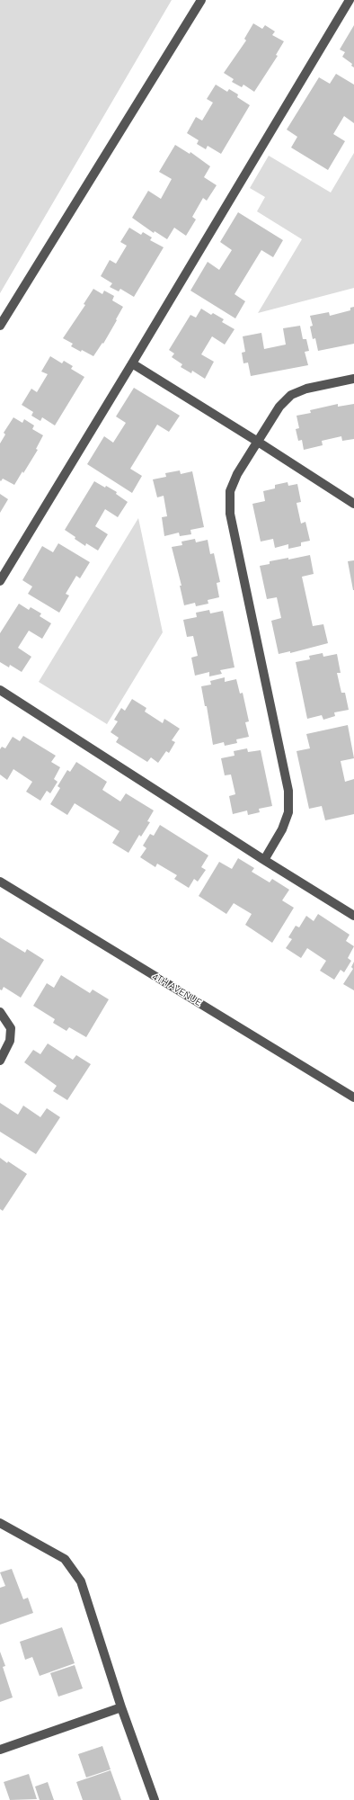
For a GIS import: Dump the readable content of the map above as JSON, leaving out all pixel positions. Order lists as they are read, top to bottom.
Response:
{
  "streets": {
    "street": ["4TH AVENUE"]
  }
}
